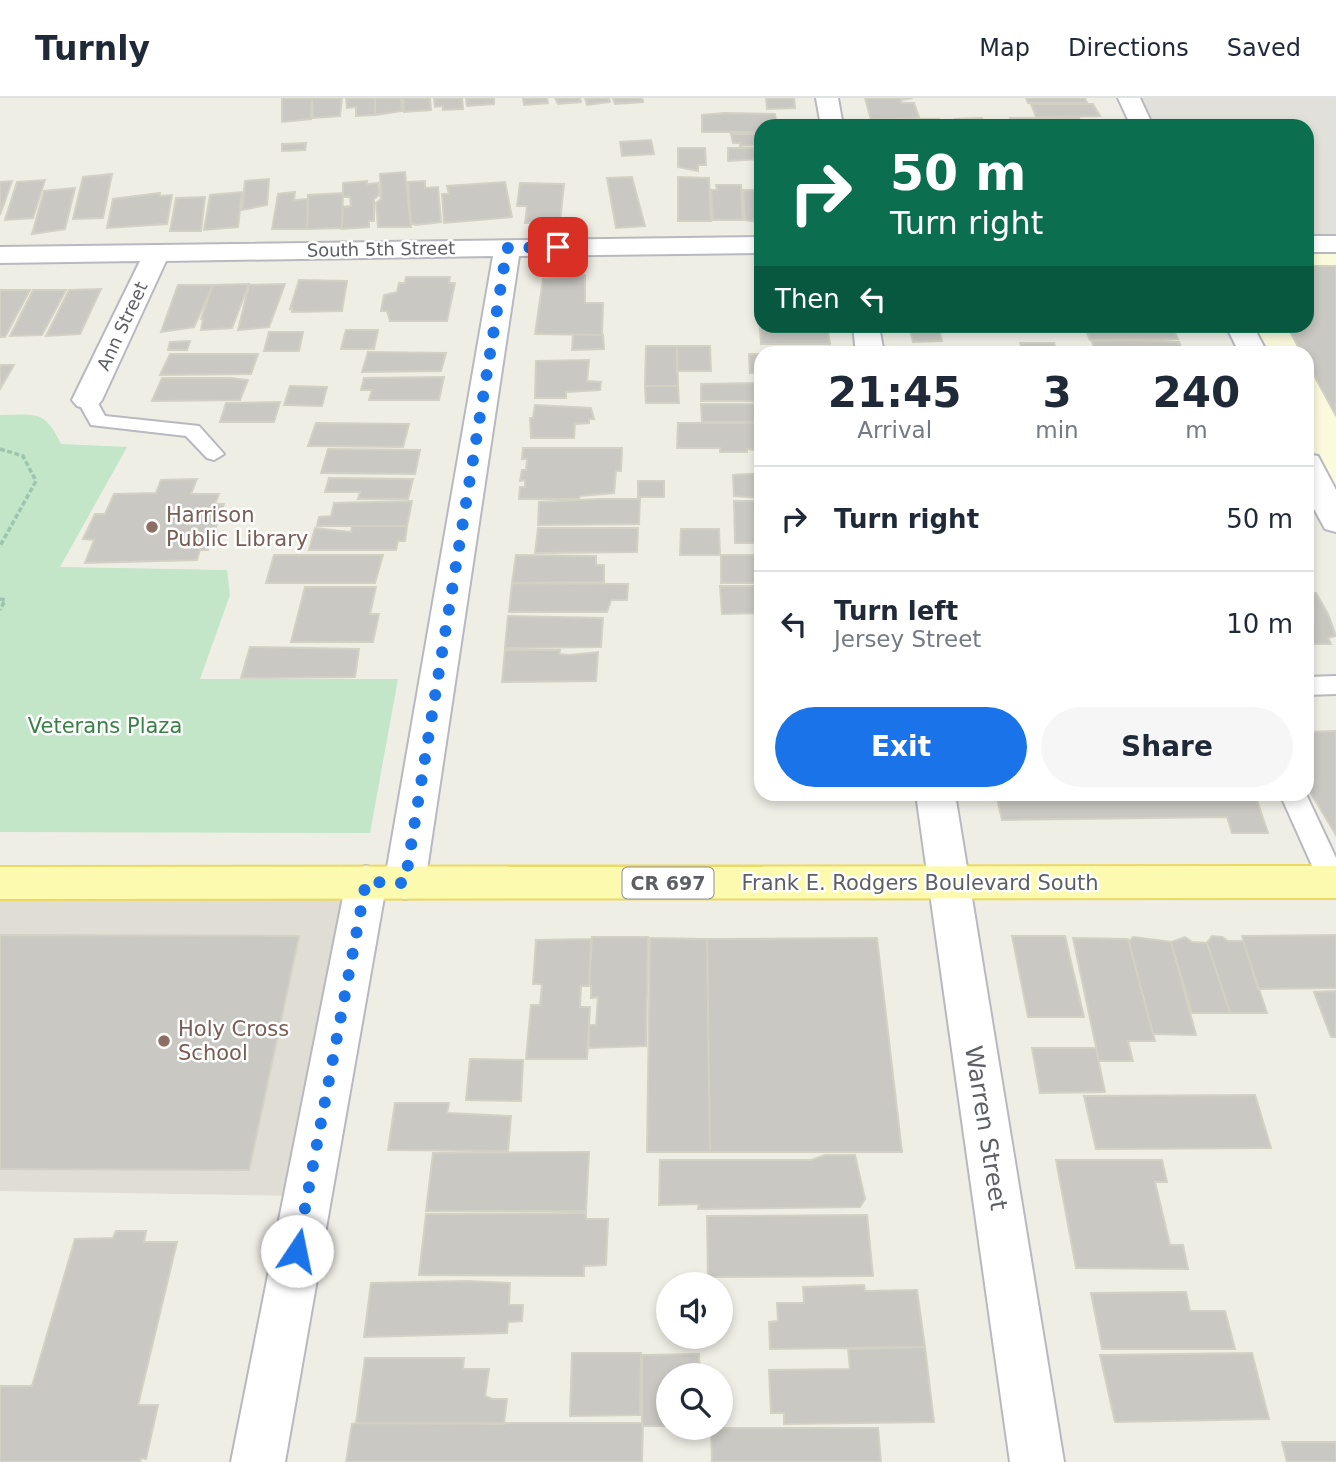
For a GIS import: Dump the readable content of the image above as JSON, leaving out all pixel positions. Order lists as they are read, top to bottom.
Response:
{
  "streets": {
    "main road": ["CR 697", "Frank E. Rodgers Boulevard South"],
    "street": ["South 5th Street", "Ann Street", "Warren Street"]
  },
  "crossings": [
    ["South 5th Street", "Ann Street"],
    ["Frank E. Rodgers Boulevard South", "Warren Street"]
  ],
  "parks": ["Veterans Plaza"],
  "places": ["Harrison Public Library", "Holy Cross School"],
  "page": {
    "header": "Turnly",
    "nav": ["Map", "Directions", "Saved"],
    "turn": ["50 m", "Turn right"],
    "then": "Then",
    "eta": [
      "21:45",
      "Arrival",
      "3",
      "min",
      "240",
      "m"
    ],
    "list": [
      {
        "name": "Turn right",
        "value": "50 m"
      },
      {
        "name": "Turn left",
        "note": "Jersey Street",
        "value": "10 m"
      }
    ],
    "buttons": ["Exit", "Share"]
  }
}
